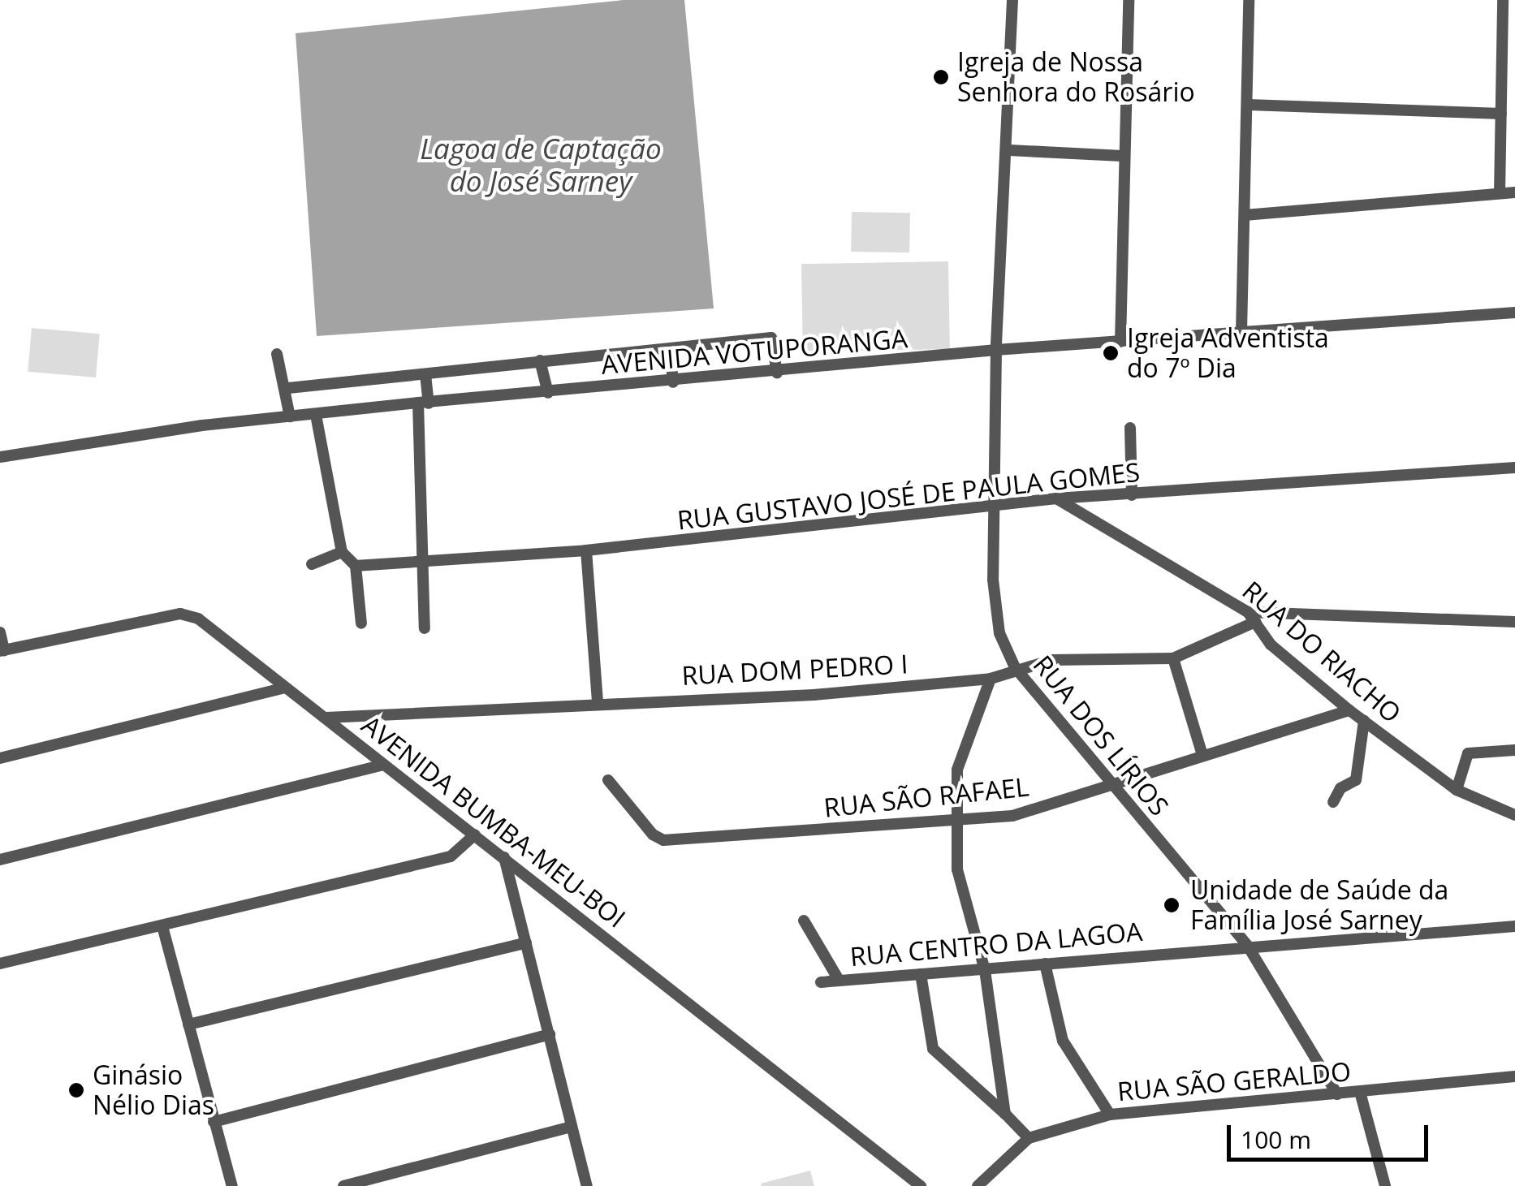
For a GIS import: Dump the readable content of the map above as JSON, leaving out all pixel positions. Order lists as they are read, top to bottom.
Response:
{
  "streets": {
    "street": [
      "AVENIDA VOTUPORANGA",
      "RUA GUSTAVO JOSÉ DE PAULA GOMES",
      "RUA DO RIACHO",
      "RUA DOM PEDRO I",
      "RUA DOS LÍRIOS",
      "RUA SÃO RAFAEL",
      "AVENIDA BUMBA-MEU-BOI",
      "RUA CENTRO DA LAGOA",
      "RUA SÃO GERALDO"
    ]
  },
  "crossings": [
    ["AVENIDA VOTUPORANGA", "RUA DOS LÍRIOS"],
    ["RUA GUSTAVO JOSÉ DE PAULA GOMES", "RUA DO RIACHO"],
    ["RUA GUSTAVO JOSÉ DE PAULA GOMES", "RUA DOS LÍRIOS"],
    ["RUA DO RIACHO", "RUA DOM PEDRO I"],
    ["RUA DO RIACHO", "RUA SÃO RAFAEL"],
    ["RUA DOM PEDRO I", "RUA DOS LÍRIOS"],
    ["RUA DOM PEDRO I", "AVENIDA BUMBA-MEU-BOI"],
    ["RUA DOS LÍRIOS", "RUA SÃO RAFAEL"],
    ["RUA DOS LÍRIOS", "RUA CENTRO DA LAGOA"],
    ["RUA DOS LÍRIOS", "RUA SÃO GERALDO"]
  ],
  "water": ["Lagoa de Captação do José Sarney"],
  "places": [
    "Igreja de Nossa Senhora do Rosário",
    "Igreja Adventista do 7º Dia",
    "Unidade de Saúde da Família José Sarney",
    "Ginásio Nélio Dias"
  ],
  "scale_bar": "100 m"
}
